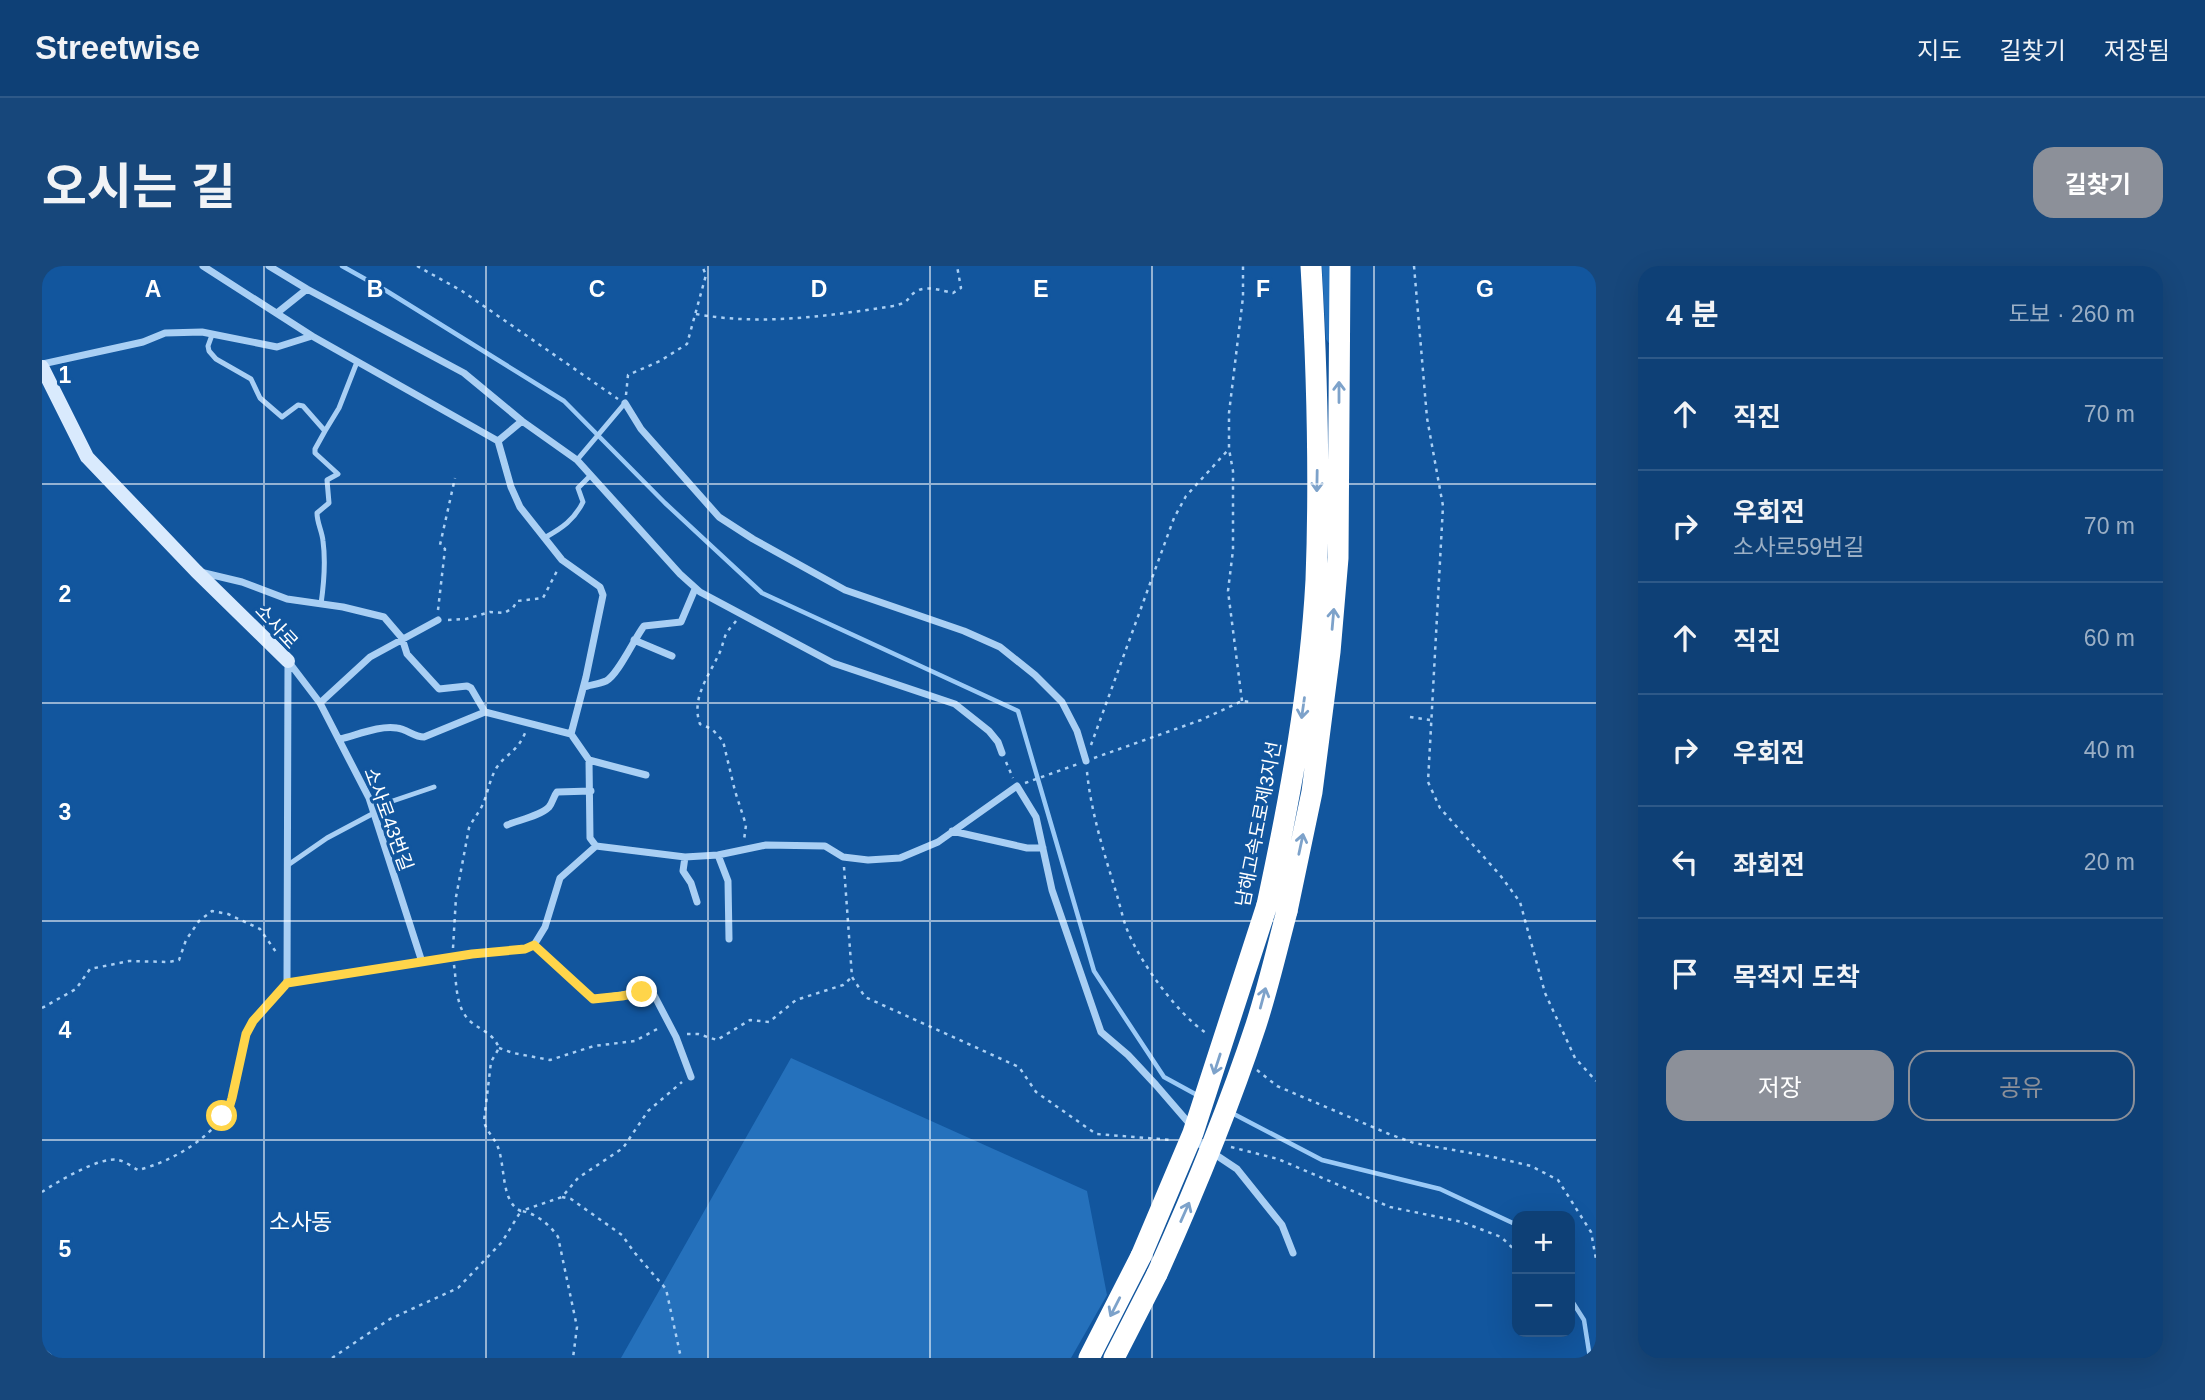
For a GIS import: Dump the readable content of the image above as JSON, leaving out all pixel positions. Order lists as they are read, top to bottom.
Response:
{
  "streets": {
    "highway": ["남해고속도로제3지선"],
    "street": ["소사로", "소사로43번길"]
  },
  "crossings": [
    ["소사로", "소사로43번길"]
  ],
  "districts": ["소사동"],
  "page": {
    "header": "Streetwise",
    "nav": ["지도", "길찾기", "저장됨"],
    "title": "오시는 길",
    "buttons": [
      "길찾기",
      ["저장", "공유"]
    ],
    "heading": ["4 분", "도보 · 260 m"],
    "list": [
      ["직진", "70 m"],
      ["우회전", "소사로59번길", "70 m"],
      ["직진", "60 m"],
      ["우회전", "40 m"],
      ["좌회전", "20 m"],
      "목적지 도착"
    ],
    "map_buttons": ["+", "−"]
  },
  "grid": {
    "columns": [
      "A",
      "B",
      "C",
      "D",
      "E",
      "F",
      "G"
    ],
    "rows": [
      "1",
      "2",
      "3",
      "4",
      "5"
    ]
  }
}
